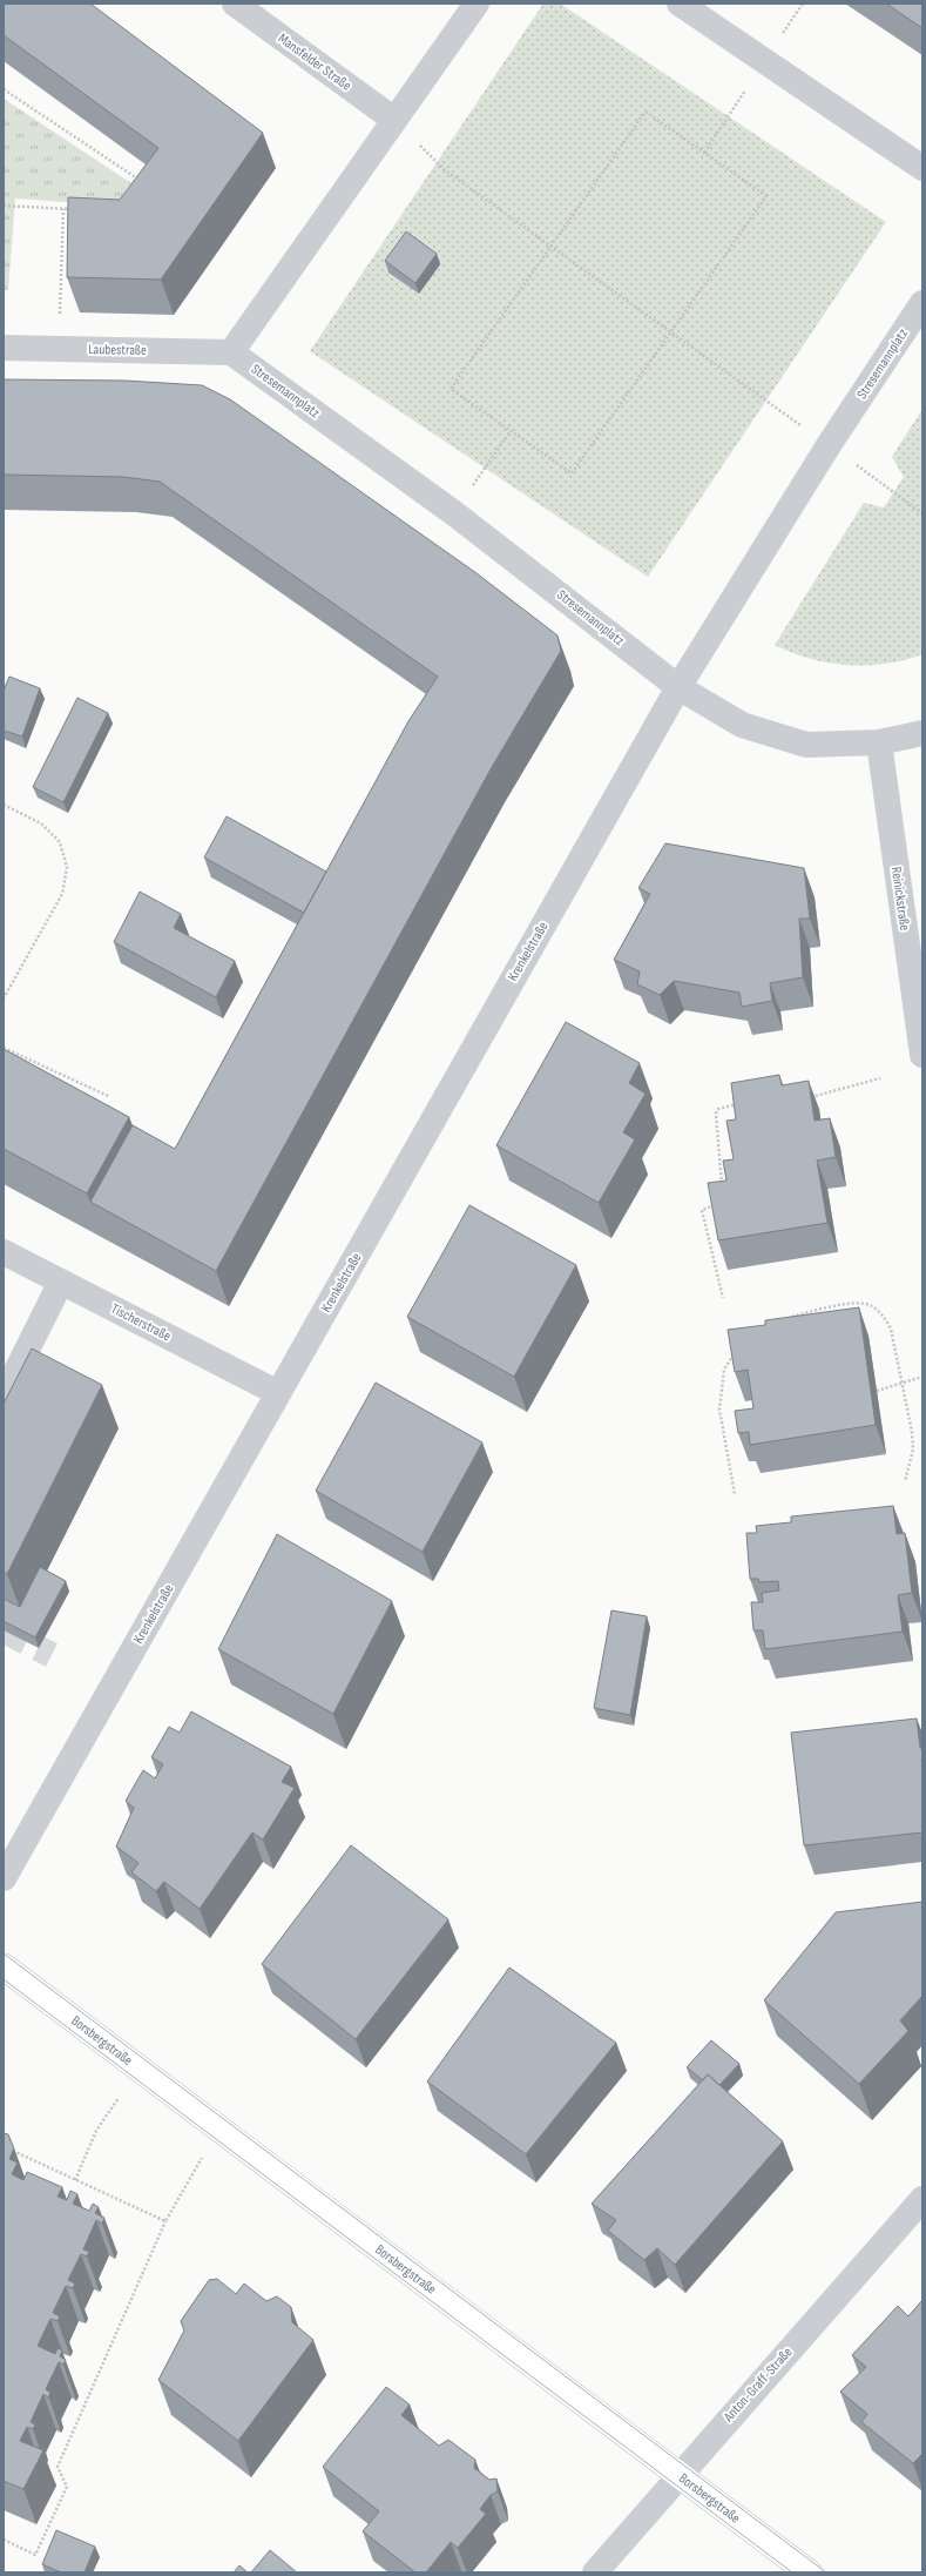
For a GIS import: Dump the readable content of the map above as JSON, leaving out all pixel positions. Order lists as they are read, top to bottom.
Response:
{
  "streets": {
    "main road": ["Borsbergstraße"],
    "street": [
      "Mansfelder Straße",
      "Laubestraße",
      "Stresemannplatz",
      "Reinickstraße",
      "Krenkelstraße",
      "Tischerstraße",
      "Anton-Graff-Straße"
    ]
  },
  "crossings": [
    ["Laubestraße", "Stresemannplatz"],
    ["Stresemannplatz", "Reinickstraße"],
    ["Stresemannplatz", "Krenkelstraße"],
    ["Krenkelstraße", "Tischerstraße"],
    ["Borsbergstraße", "Anton-Graff-Straße"]
  ]
}
